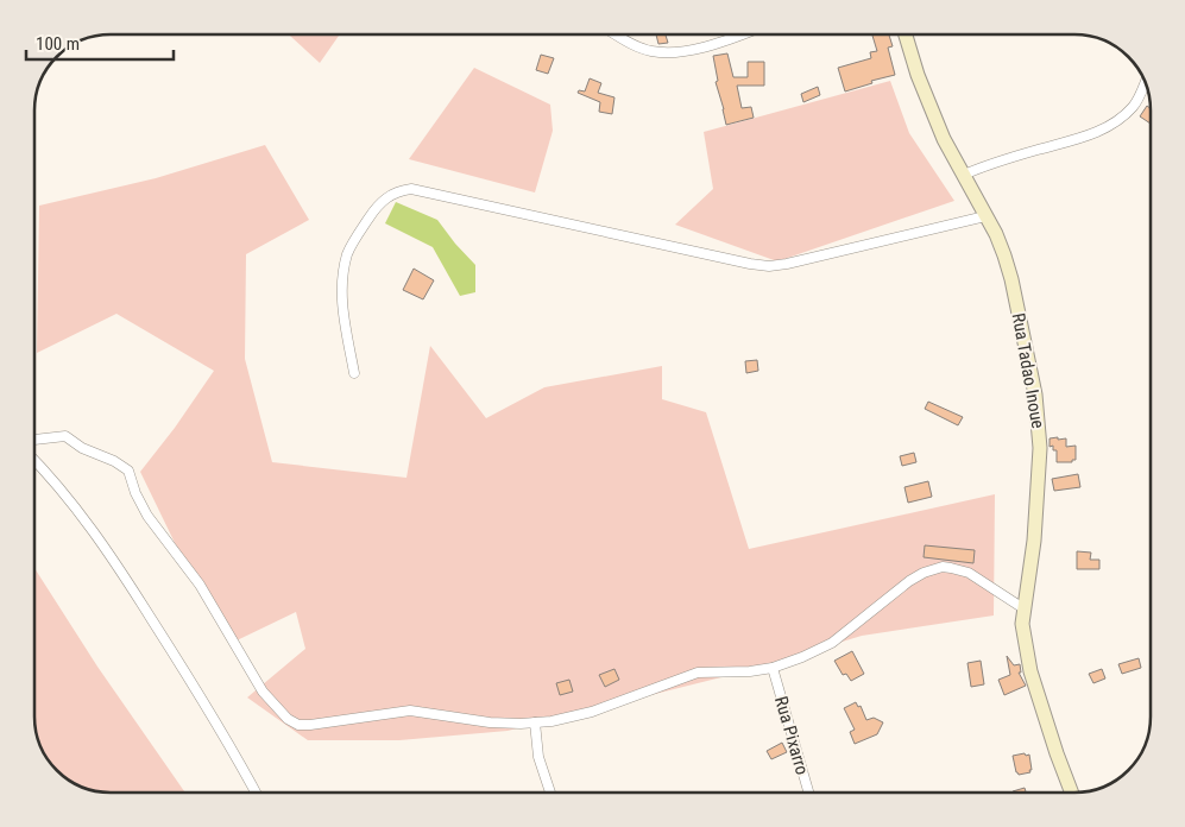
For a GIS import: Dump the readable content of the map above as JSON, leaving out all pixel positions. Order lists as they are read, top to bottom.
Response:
{
  "streets": {
    "street": ["Rua Tadao Inoue", "Rua Pixarro"]
  },
  "scale_bar": "100 m"
}
